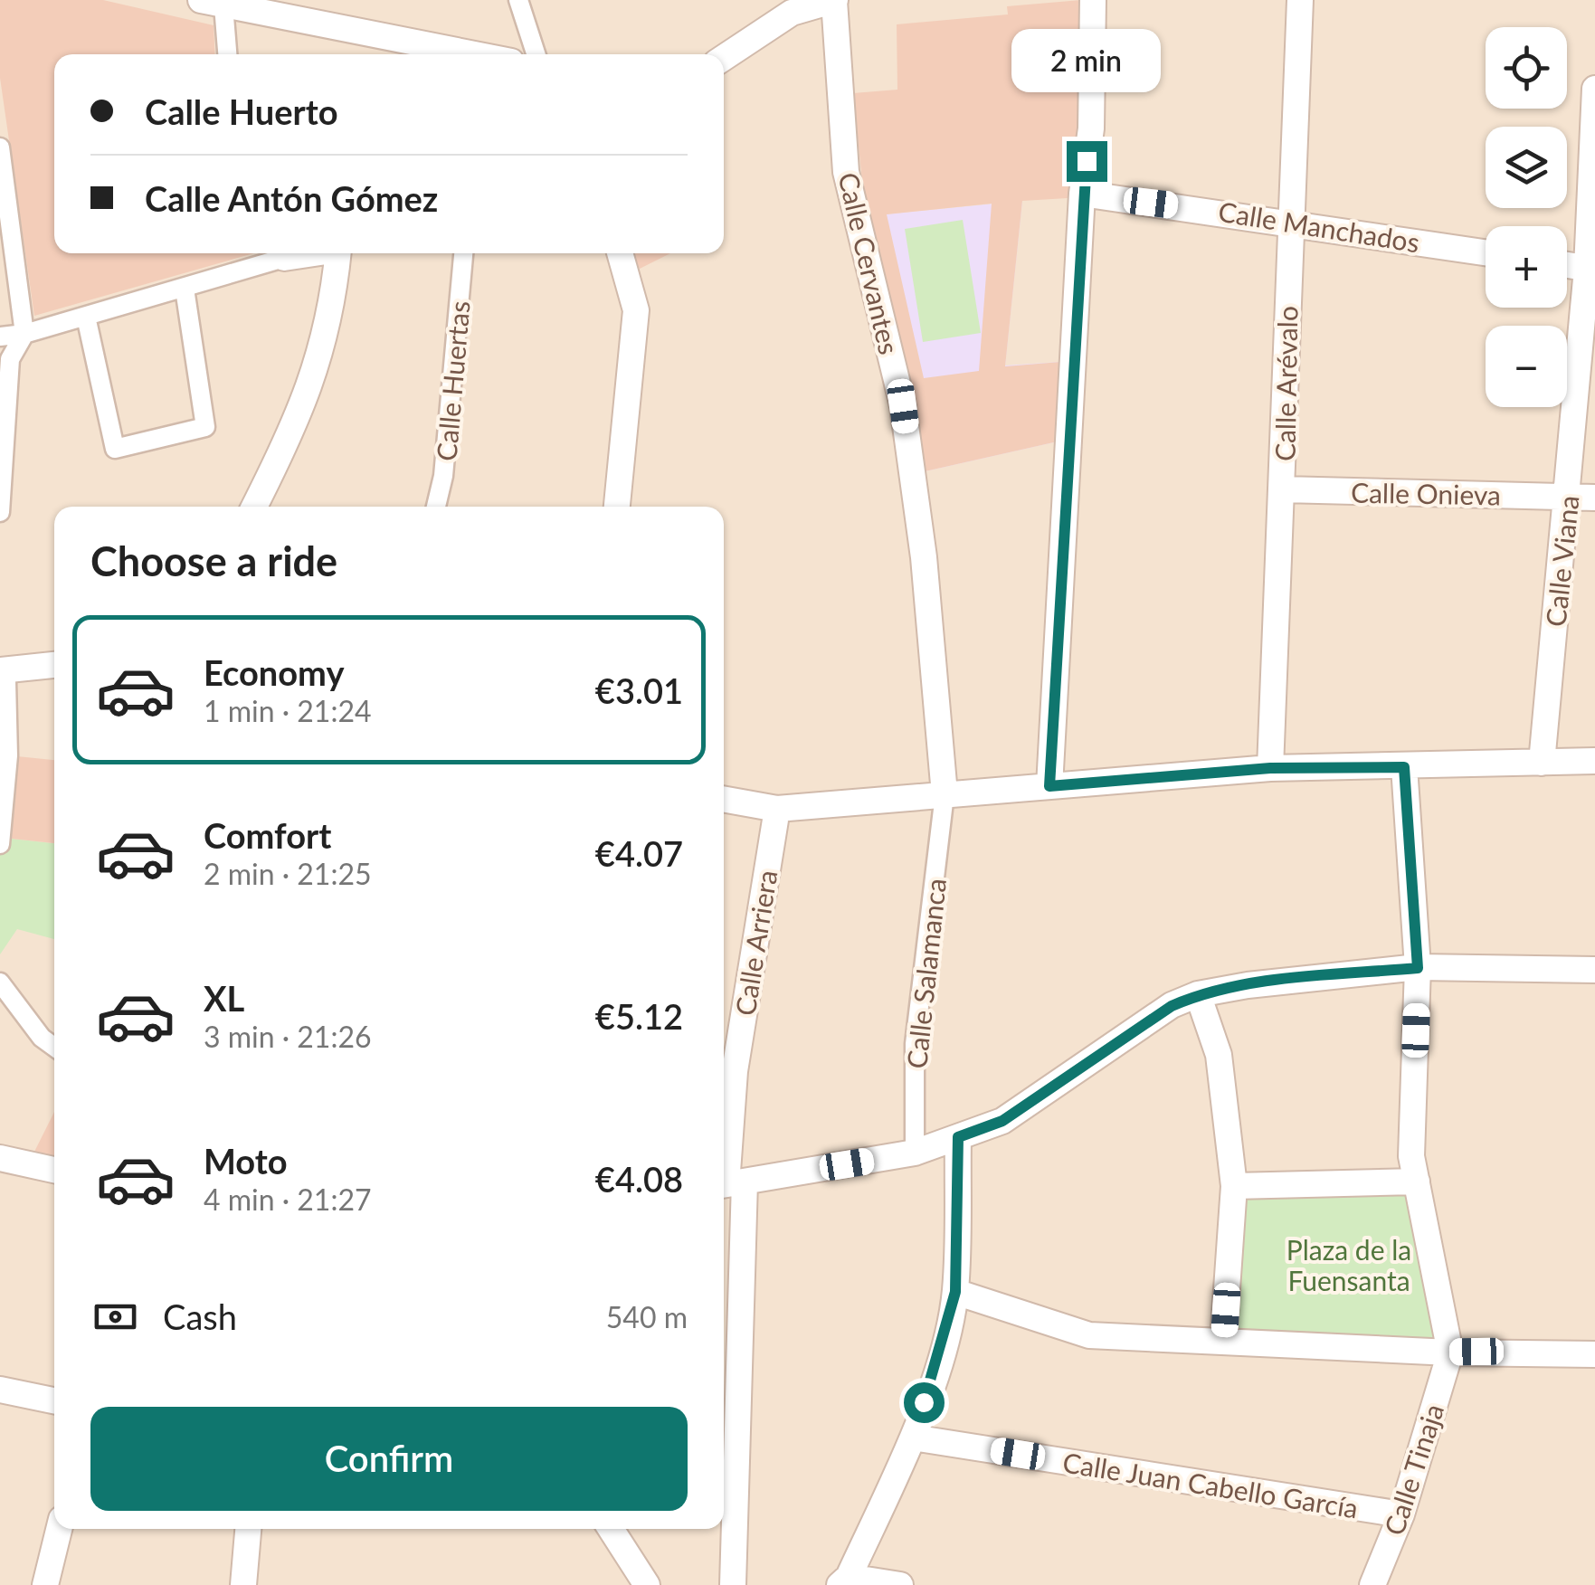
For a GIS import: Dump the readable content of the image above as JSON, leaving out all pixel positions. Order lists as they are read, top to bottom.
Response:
{
  "streets": {
    "street": [
      "Calle Manchados",
      "Calle Cervantes",
      "Calle Huertas",
      "Calle Arévalo",
      "Calle Onieva",
      "Calle Viana",
      "Calle Arriera",
      "Calle Salamanca",
      "Calle Tinaja",
      "Calle Juan Cabello García"
    ]
  },
  "crossings": [
    ["Calle Manchados", "Calle Arévalo"],
    ["Calle Cervantes", "Calle Salamanca"],
    ["Calle Arévalo", "Calle Onieva"],
    ["Calle Onieva", "Calle Viana"],
    ["Calle Tinaja", "Calle Juan Cabello García"]
  ],
  "parks": ["Plaza de la Fuensanta"],
  "page": {
    "map_buttons": ["+", "−"],
    "bubble": "2 min",
    "banner": ["Calle Huerto", "Calle Antón Gómez"],
    "heading": "Choose a ride",
    "list": [
      {
        "name": "Economy",
        "note": "1 min · 21:24",
        "value": "€3.01"
      },
      {
        "name": "Comfort",
        "note": "2 min · 21:25",
        "value": "€4.07"
      },
      {
        "name": "XL",
        "note": "3 min · 21:26",
        "value": "€5.12"
      },
      {
        "name": "Moto",
        "note": "4 min · 21:27",
        "value": "€4.08"
      }
    ],
    "pay": ["Cash", "540 m"],
    "buttons": "Confirm"
  }
}
